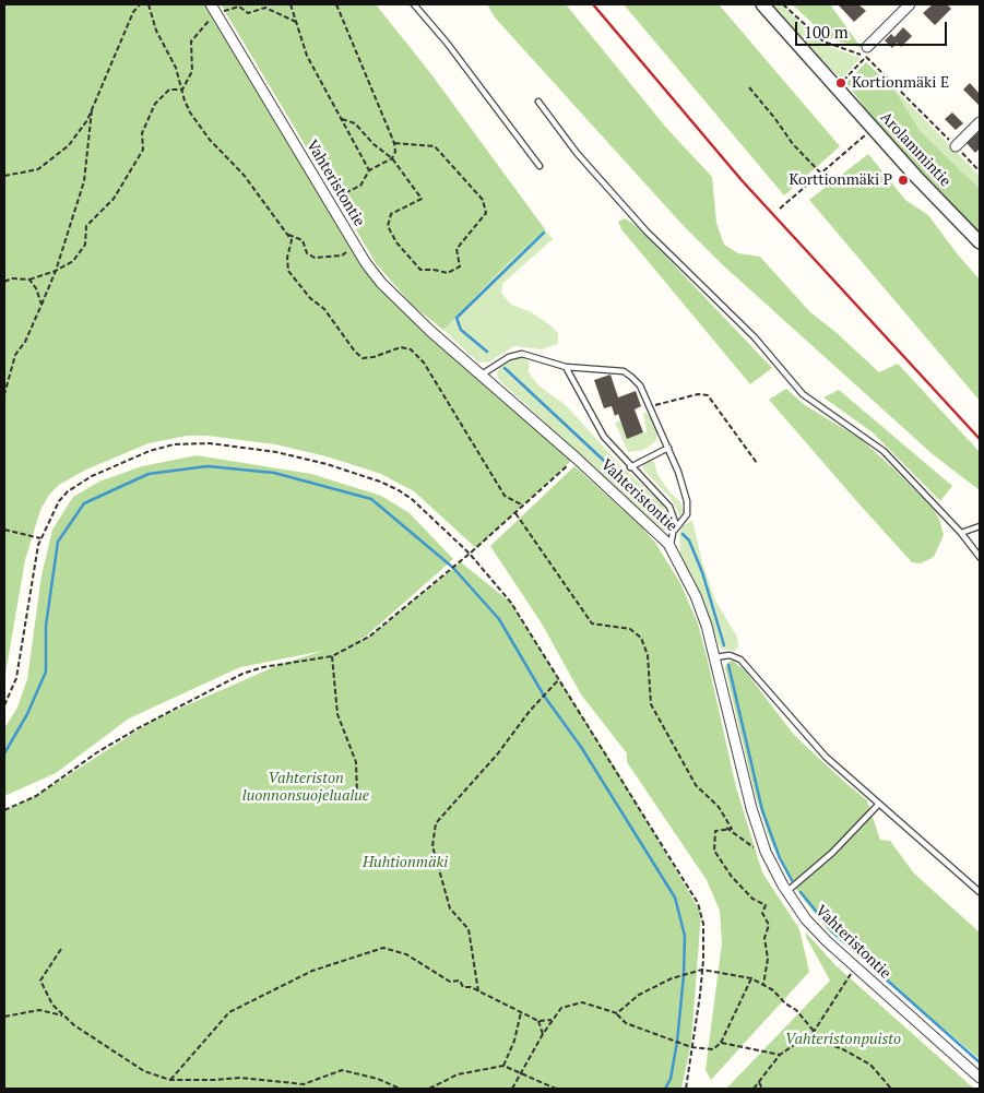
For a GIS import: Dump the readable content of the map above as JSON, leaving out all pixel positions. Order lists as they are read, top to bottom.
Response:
{
  "streets": {
    "street": ["Arolammintie", "Vahteristontie"]
  },
  "parks": ["Vahteriston luonnonsuojelualue", "Huhtionmäki", "Vahteristonpuisto"],
  "places": ["Kortionmäki E", "Korttionmäki P"],
  "scale_bar": "100 m"
}
